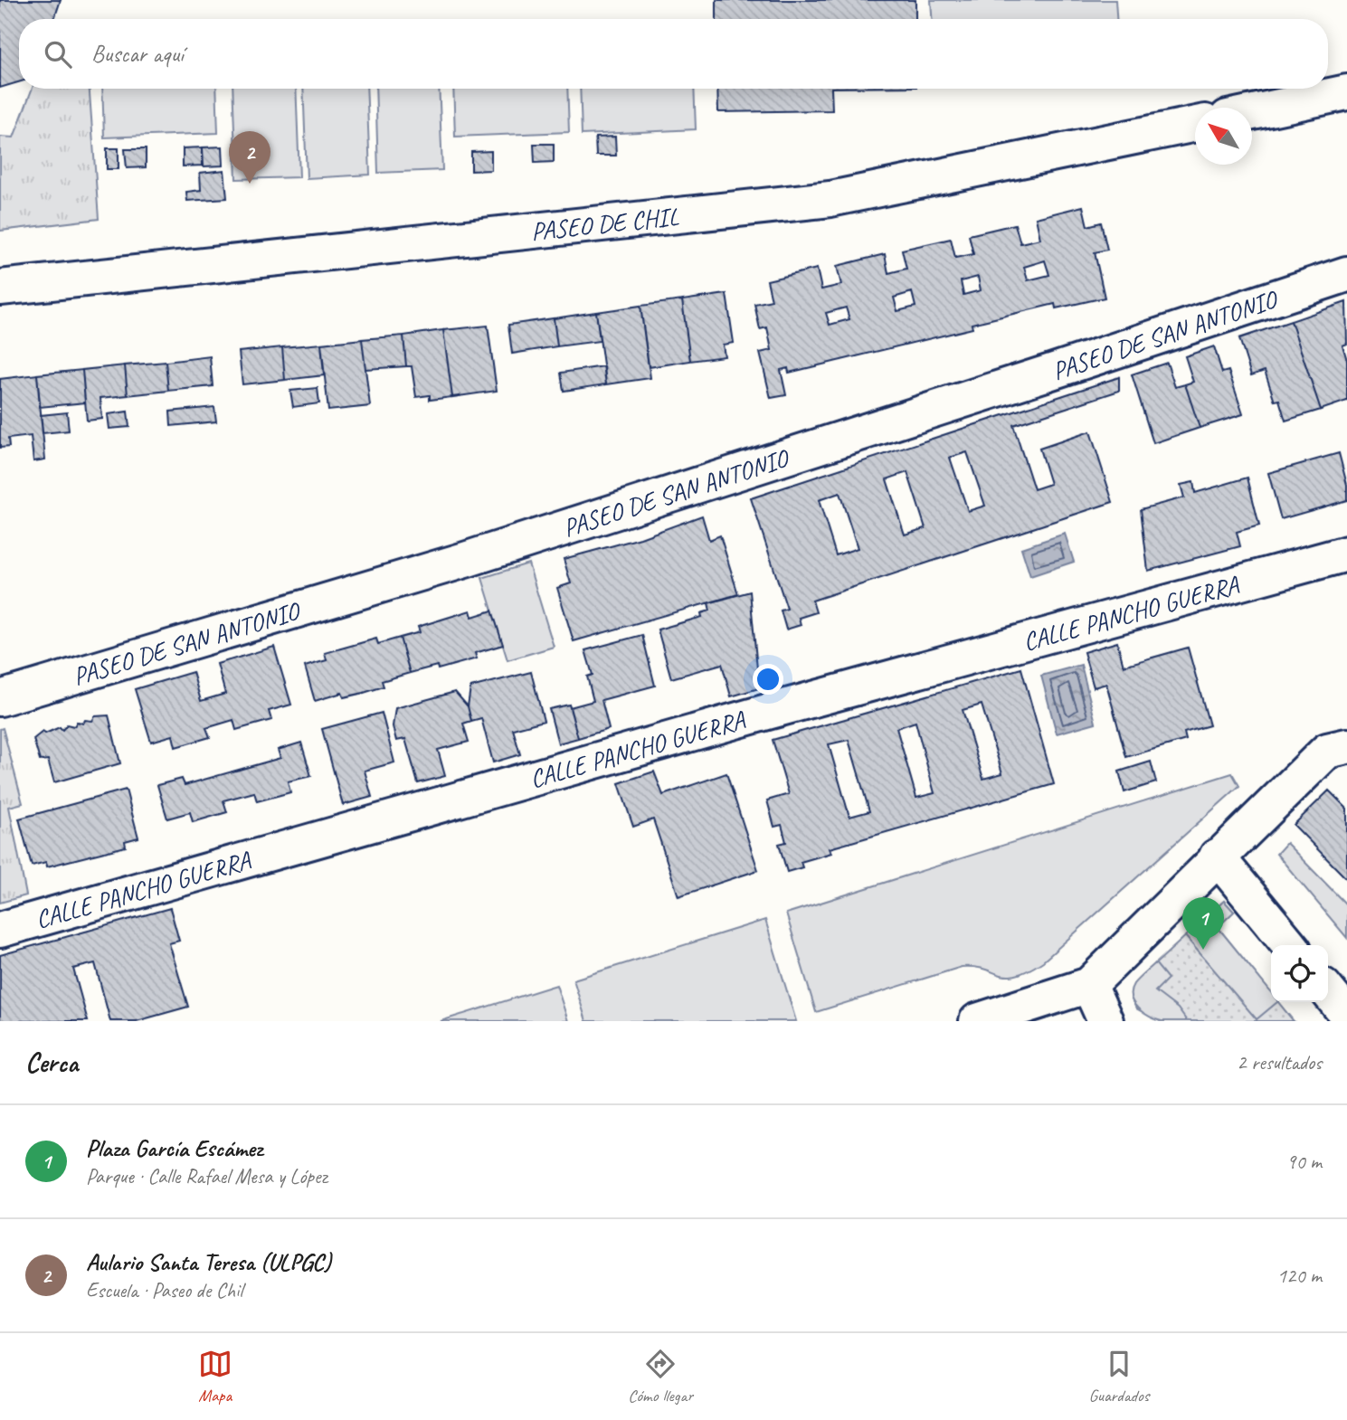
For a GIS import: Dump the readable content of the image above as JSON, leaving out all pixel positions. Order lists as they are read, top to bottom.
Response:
{
  "streets": {
    "street": ["PASEO DE CHIL", "PASEO DE SAN ANTONIO", "CALLE PANCHO GUERRA"]
  },
  "north": "top left",
  "page": {
    "search": "Buscar aquí",
    "pins": ["2", "1"],
    "heading": ["Cerca", "2 resultados"],
    "list": [
      {
        "mark": "1",
        "name": "Plaza García Escámez",
        "note": "Parque · Calle Rafael Mesa y López",
        "value": "90 m"
      },
      {
        "mark": "2",
        "name": "Aulario Santa Teresa (ULPGC)",
        "note": "Escuela · Paseo de Chil",
        "value": "120 m"
      }
    ],
    "nav": ["Mapa", "Cómo llegar", "Guardados"]
  }
}
